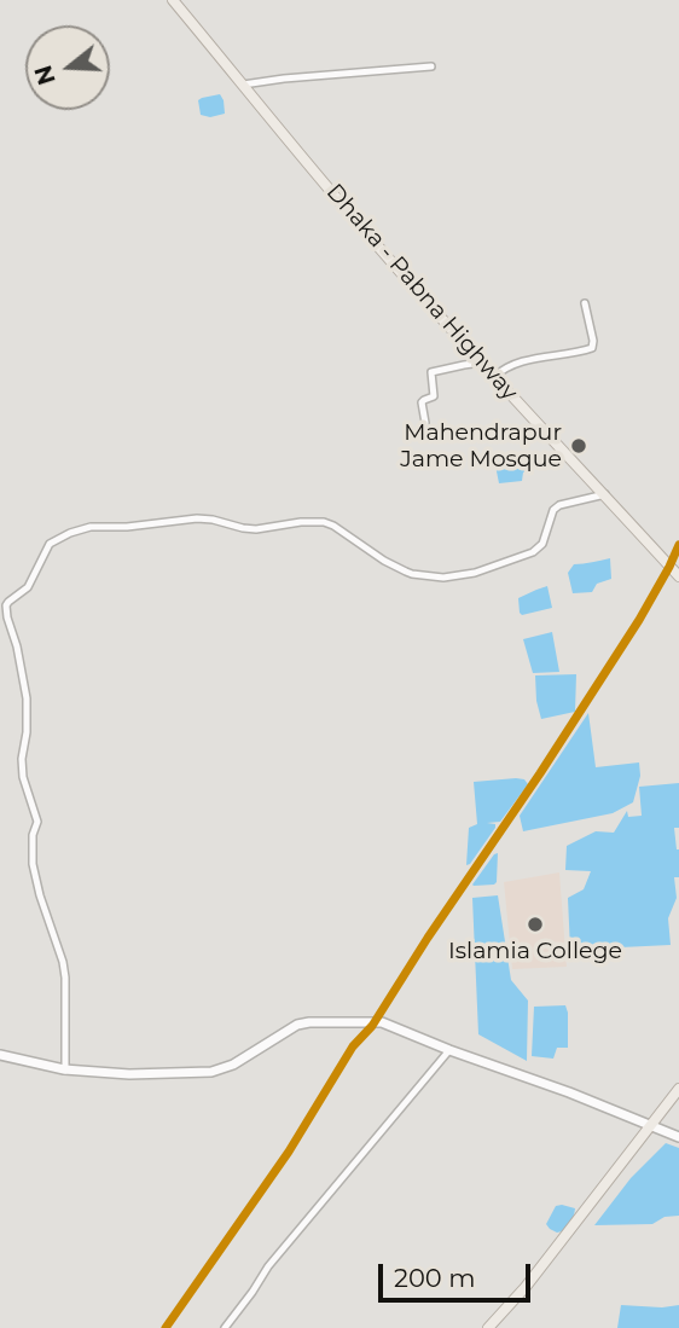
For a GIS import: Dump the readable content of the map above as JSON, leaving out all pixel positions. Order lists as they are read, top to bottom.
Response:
{
  "streets": {
    "highway": ["Dhaka - Pabna Highway"]
  },
  "places": ["Mahendrapur Jame Mosque", "Islamia College"],
  "scale_bar": "200 m",
  "north": "left"
}
